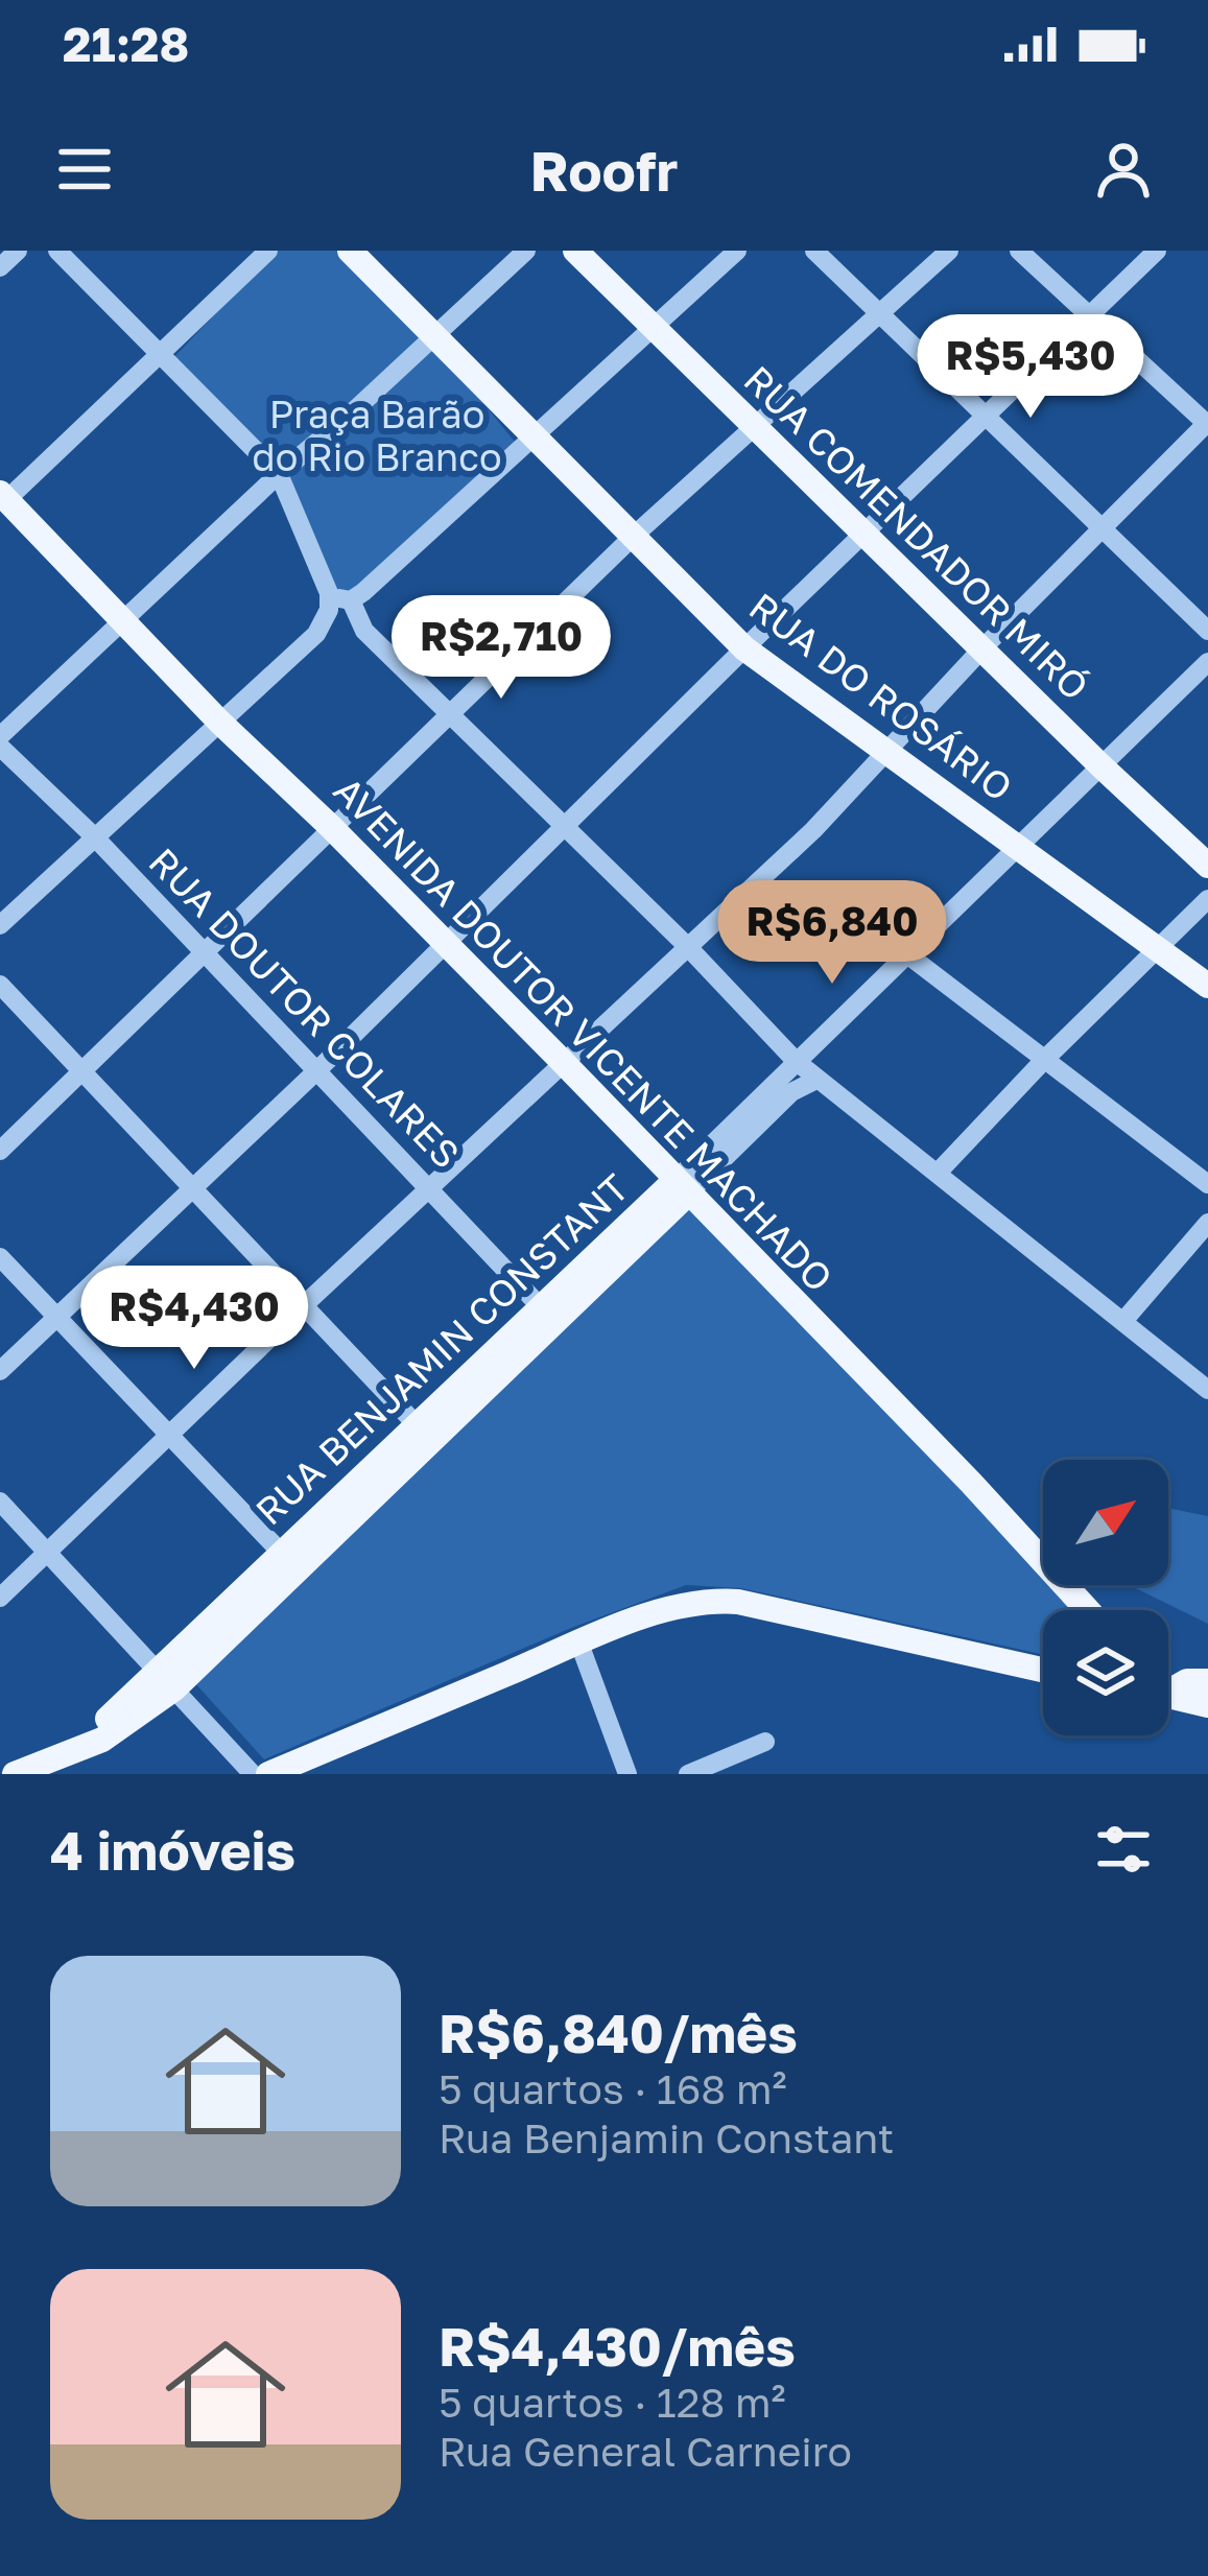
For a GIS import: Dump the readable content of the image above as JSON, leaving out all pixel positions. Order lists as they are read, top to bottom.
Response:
{
  "streets": {
    "main road": [
      "RUA COMENDADOR MIRÓ",
      "RUA DO ROSÁRIO",
      "AVENIDA DOUTOR VICENTE MACHADO",
      "RUA BENJAMIN CONSTANT"
    ],
    "street": ["RUA DOUTOR COLARES"]
  },
  "crossings": [
    ["RUA COMENDADOR MIRÓ", "RUA BENJAMIN CONSTANT"],
    ["RUA DO ROSÁRIO", "RUA BENJAMIN CONSTANT"],
    ["RUA DOUTOR COLARES", "RUA BENJAMIN CONSTANT"],
    ["AVENIDA DOUTOR VICENTE MACHADO", "RUA BENJAMIN CONSTANT"]
  ],
  "parks": ["Praça Barão do Rio Branco"],
  "north": "top right",
  "page": {
    "status": "21:28",
    "header": "Roofr",
    "price": [
      "R$5,430",
      "R$2,710",
      "R$6,840",
      "R$4,430"
    ],
    "heading": "4 imóveis",
    "list": [
      {
        "name": "R$6,840/mês",
        "note": "5 quartos · 168 m² · Rua Benjamin Constant"
      },
      {
        "name": "R$4,430/mês",
        "note": "5 quartos · 128 m² · Rua General Carneiro"
      }
    ]
  }
}
